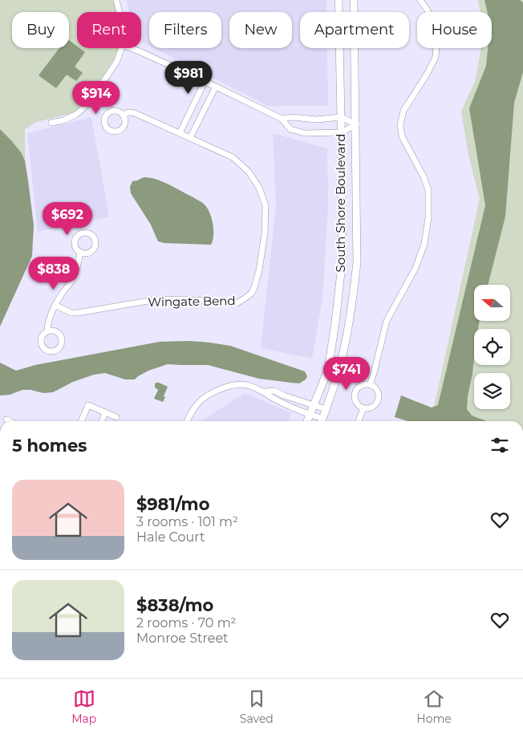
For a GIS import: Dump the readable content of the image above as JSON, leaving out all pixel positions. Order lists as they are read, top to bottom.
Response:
{
  "streets": {
    "street": ["South Shore Boulevard", "Wingate Bend"]
  },
  "north": "left",
  "page": {
    "chip": [
      "Buy",
      "Rent",
      "Filters",
      "New",
      "Apartment",
      "House"
    ],
    "price": [
      "$981",
      "$914",
      "$692",
      "$838",
      "$741"
    ],
    "heading": "5 homes",
    "list": [
      {
        "name": "$981/mo",
        "note": "3 rooms · 101 m² · Hale Court"
      },
      {
        "name": "$838/mo",
        "note": "2 rooms · 70 m² · Monroe Street"
      }
    ],
    "tabs": ["Map", "Saved", "Home"]
  }
}
